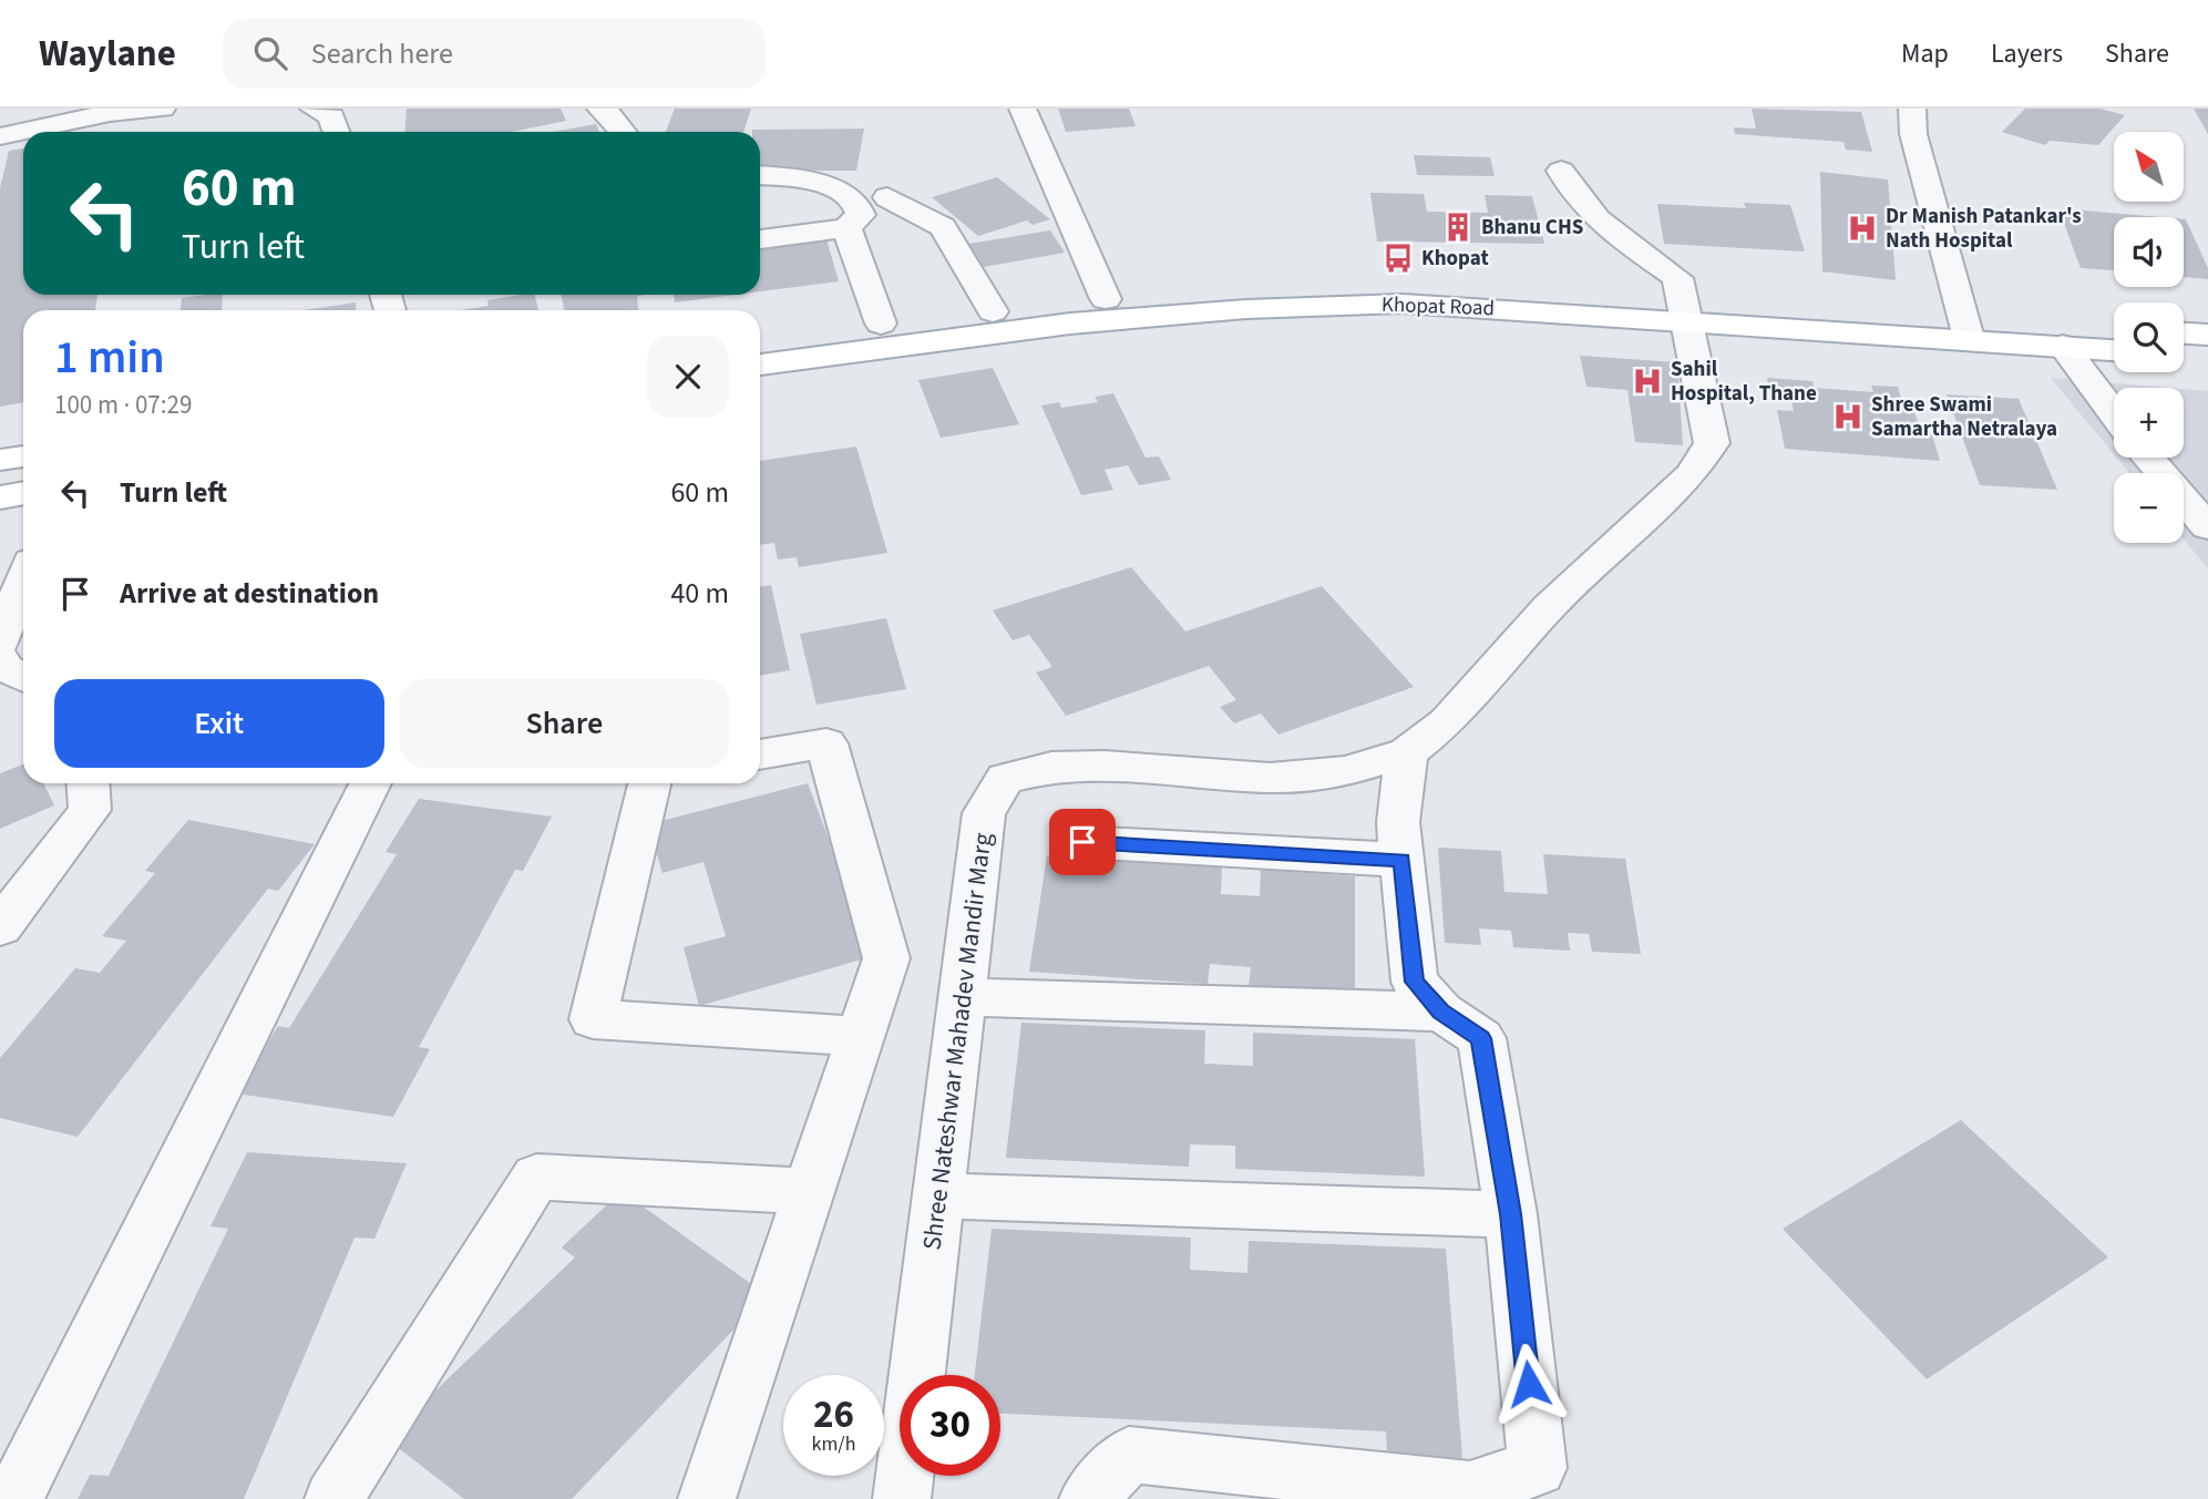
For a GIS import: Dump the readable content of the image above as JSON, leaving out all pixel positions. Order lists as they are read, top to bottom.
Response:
{
  "streets": {
    "main road": ["Khopat Road"],
    "street": ["Shree Nateshwar Mahadev Mandir Marg"]
  },
  "crossings": [
    ["Khopat Road", "Shree Nateshwar Mahadev Mandir Marg"]
  ],
  "places": {
    "building": ["Bhanu CHS"],
    "hospital": ["Dr Manish Patankar's Nath Hospital", "Sahil Hospital, Thane", "Shree Swami Samartha Netralaya"],
    "bus stop": ["Khopat"]
  },
  "north": "top left",
  "page": {
    "header": "Waylane",
    "search": "Search here",
    "nav": ["Map", "Layers", "Share"],
    "map_buttons": ["+", "−"],
    "turn": ["60 m", "Turn left"],
    "heading": ["1 min", "100 m · 07:29"],
    "list": [
      {
        "name": "Turn left",
        "value": "60 m"
      },
      {
        "name": "Arrive at destination",
        "value": "40 m"
      }
    ],
    "buttons": ["Exit", "Share"],
    "speed": "26 km/h",
    "limit": "30"
  }
}
